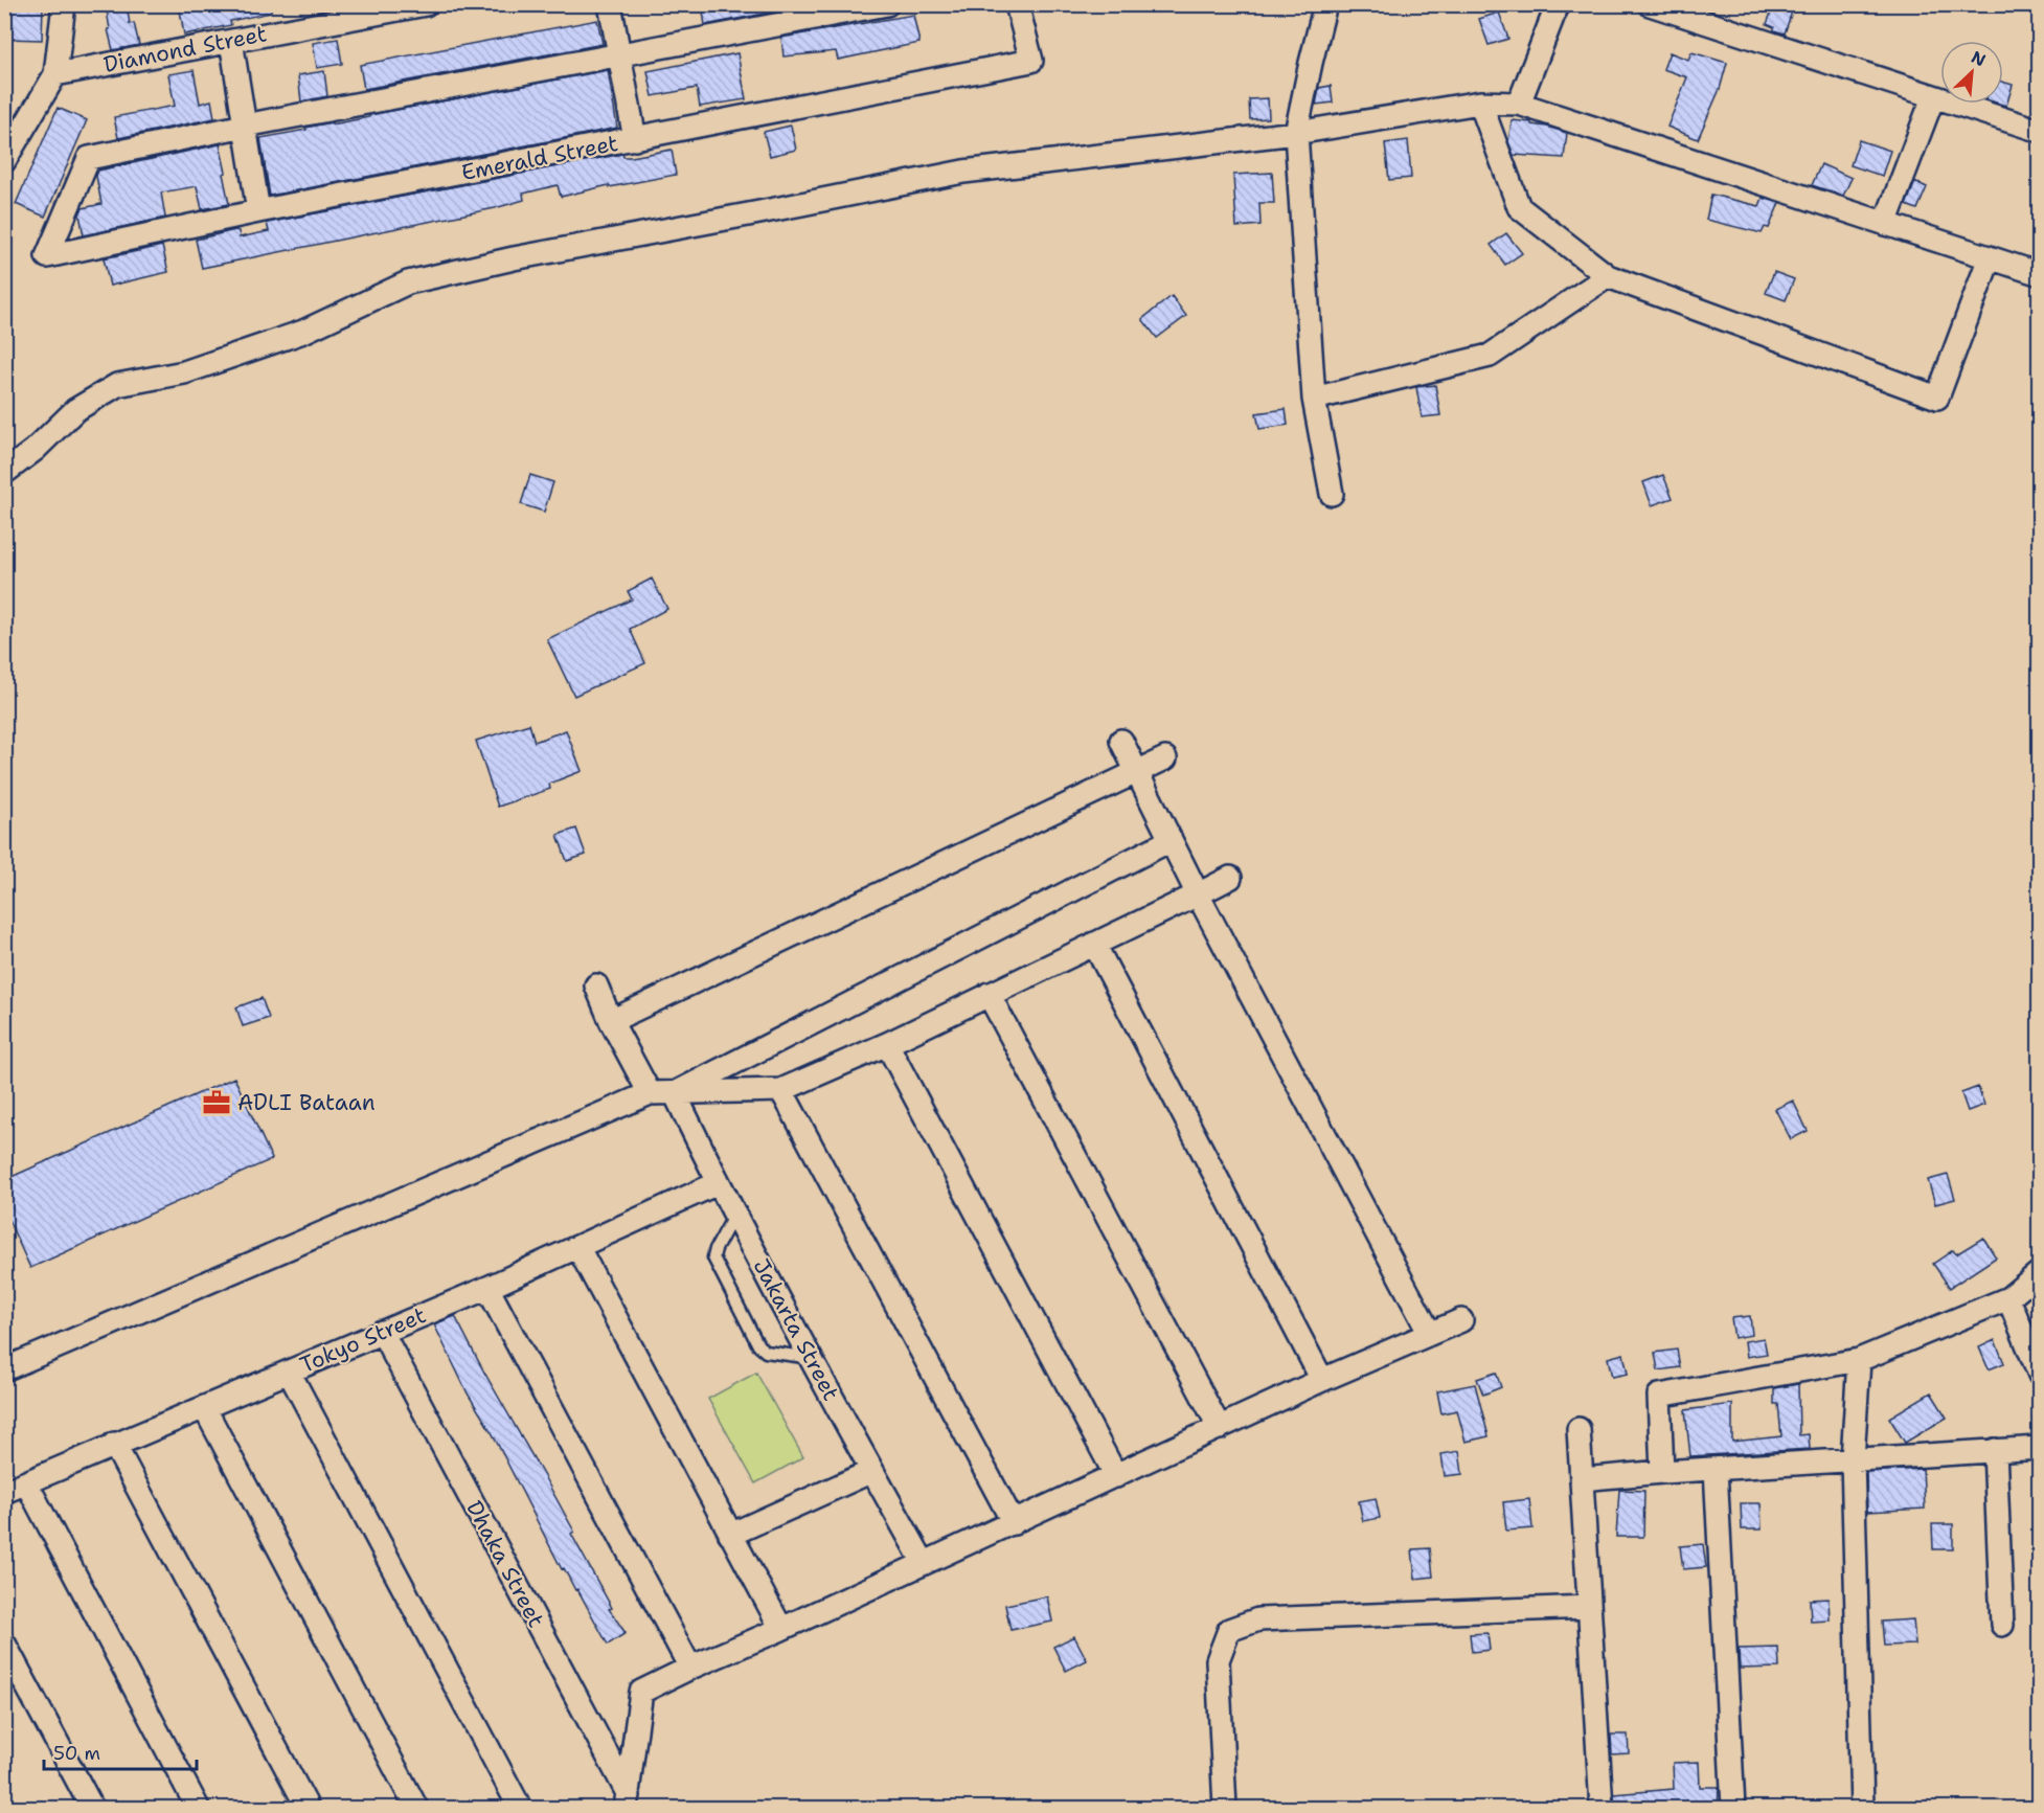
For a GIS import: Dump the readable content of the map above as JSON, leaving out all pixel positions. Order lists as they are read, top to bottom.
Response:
{
  "streets": {
    "street": [
      "Diamond Street",
      "Emerald Street",
      "Jakarta Street",
      "Tokyo Street",
      "Dhaka Street"
    ]
  },
  "crossings": [
    ["Jakarta Street", "Tokyo Street"],
    ["Tokyo Street", "Dhaka Street"]
  ],
  "places": {
    "office": ["ADLI Bataan"]
  },
  "scale_bar": "50 m",
  "north": "top right"
}
